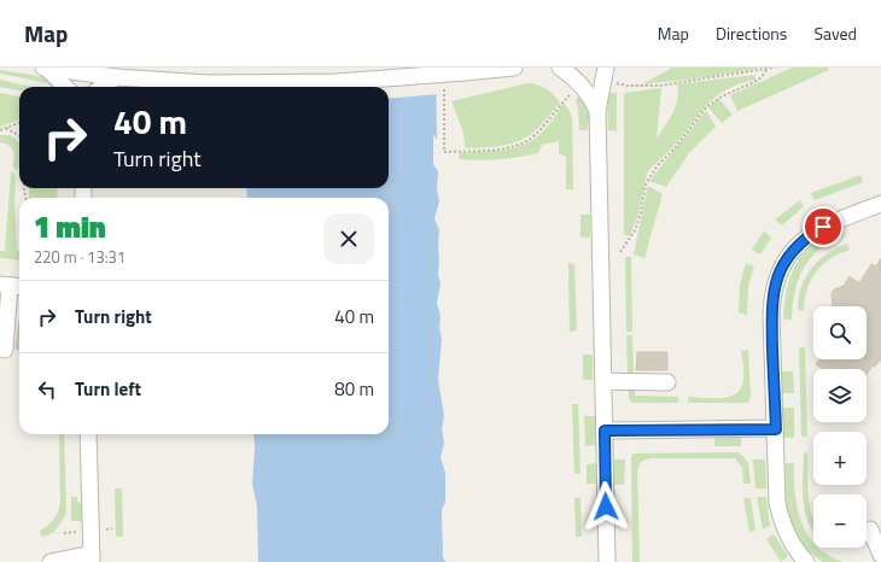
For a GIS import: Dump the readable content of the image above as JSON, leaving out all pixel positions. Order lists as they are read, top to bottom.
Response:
{
  "page": {
    "header": "Map",
    "nav": ["Map", "Directions", "Saved"],
    "turn": ["40 m", "Turn right"],
    "heading": ["1 min", "220 m · 13:31"],
    "list": [
      {
        "name": "Turn right",
        "value": "40 m"
      },
      {
        "name": "Turn left",
        "value": "80 m"
      }
    ],
    "map_buttons": ["+", "−"]
  }
}
